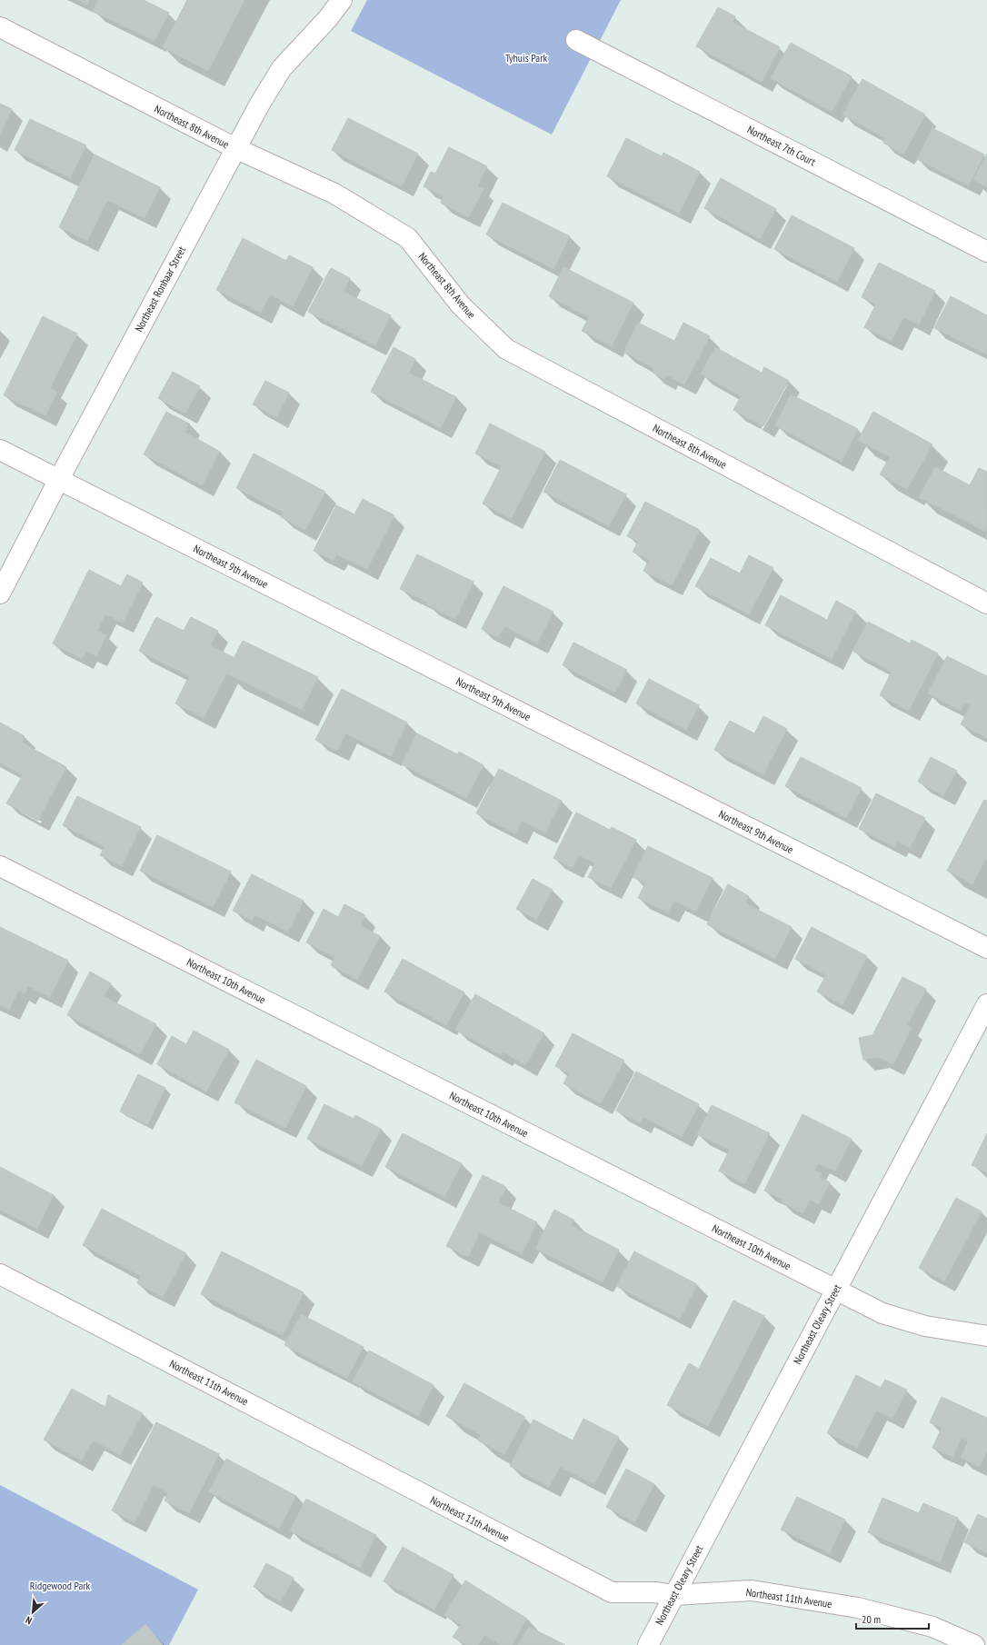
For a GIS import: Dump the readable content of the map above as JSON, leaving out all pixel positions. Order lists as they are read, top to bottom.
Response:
{
  "streets": {
    "street": [
      "Northeast 8th Avenue",
      "Northeast 7th Court",
      "Northeast Ronhaar Street",
      "Northeast 9th Avenue",
      "Northeast 10th Avenue",
      "Northeast Oleary Street",
      "Northeast 11th Avenue"
    ]
  },
  "crossings": [
    ["Northeast 8th Avenue", "Northeast Ronhaar Street"],
    ["Northeast Ronhaar Street", "Northeast 9th Avenue"],
    ["Northeast 10th Avenue", "Northeast Oleary Street"],
    ["Northeast Oleary Street", "Northeast 11th Avenue"]
  ],
  "parks": ["Tyhuis Park", "Ridgewood Park"],
  "scale_bar": "20 m",
  "north": "bottom left"
}
